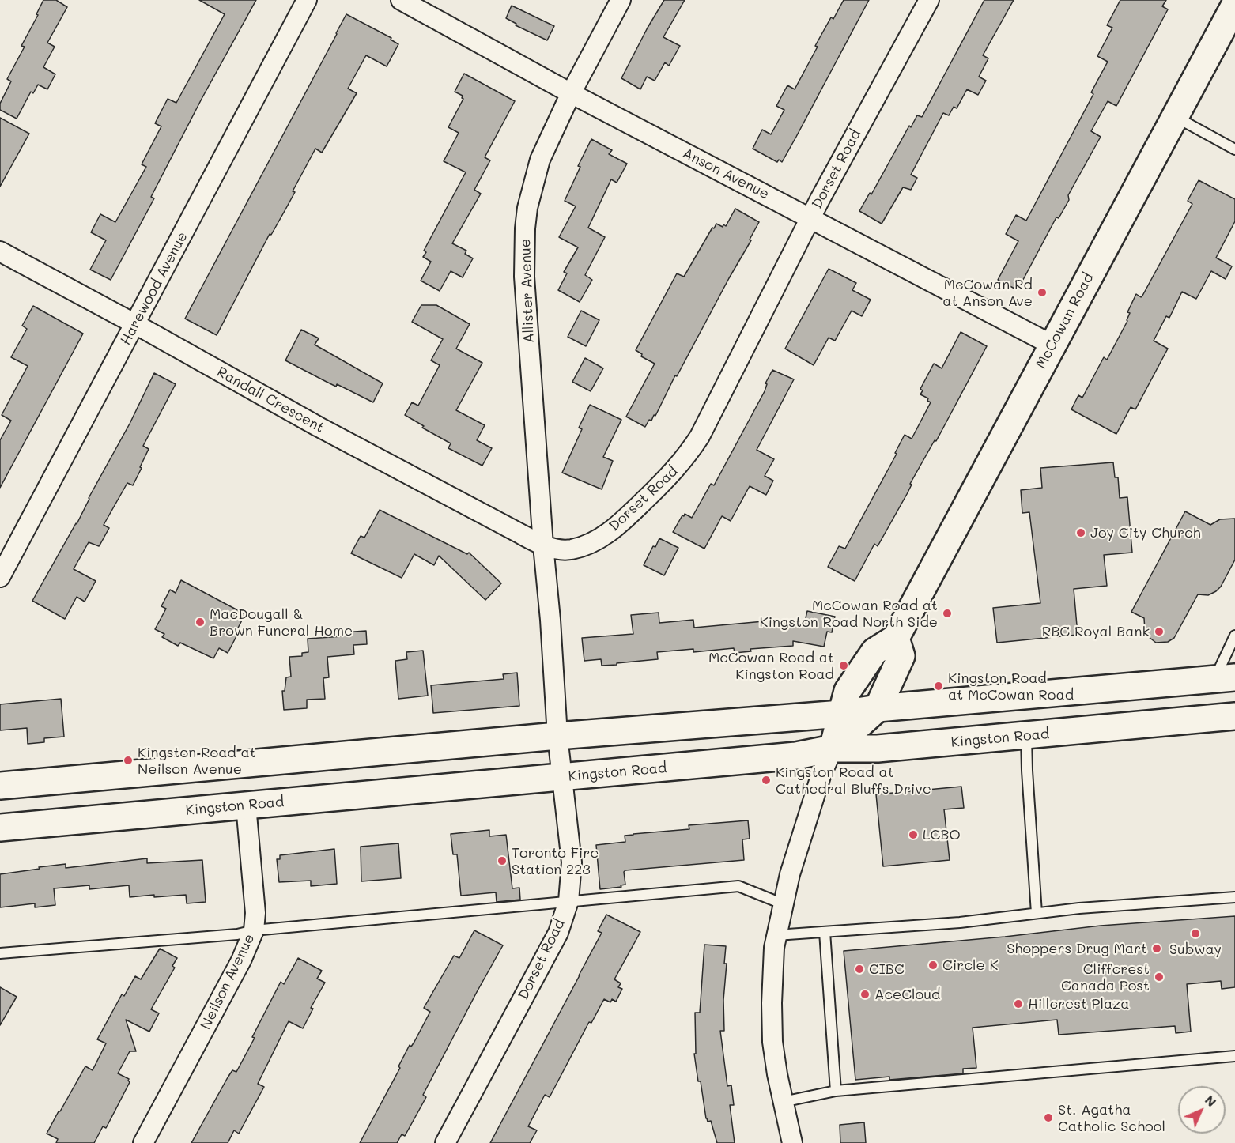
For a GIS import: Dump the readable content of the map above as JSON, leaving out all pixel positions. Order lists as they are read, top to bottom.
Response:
{
  "streets": {
    "main road": ["McCowan Road", "Kingston Road"],
    "street": [
      "Dorset Road",
      "Anson Avenue",
      "Harewood Avenue",
      "Allister Avenue",
      "Randall Crescent",
      "Neilson Avenue"
    ]
  },
  "crossings": [
    ["Dorset Road", "Anson Avenue"],
    ["Dorset Road", "Allister Avenue"],
    ["Dorset Road", "Randall Crescent"],
    ["Dorset Road", "Kingston Road"],
    ["Anson Avenue", "Allister Avenue"],
    ["Anson Avenue", "McCowan Road"],
    ["Harewood Avenue", "Randall Crescent"],
    ["Allister Avenue", "Randall Crescent"],
    ["McCowan Road", "Kingston Road"],
    ["Kingston Road", "Neilson Avenue"]
  ],
  "places": [
    "McCowan Rd at Anson Ave",
    "Joy City Church",
    "McCowan Road at Kingston Road North Side",
    "MacDougall & Brown Funeral Home",
    "RBC Royal Bank",
    "McCowan Road at Kingston Road",
    "Kingston Road at McCowan Road",
    "Kingston Road at Neilson Avenue",
    "Kingston Road at Cathedral Bluffs Drive",
    "LCBO",
    "Toronto Fire Station 223",
    "Subway",
    "Shoppers Drug Mart",
    "Circle K",
    "CIBC",
    "Cliffcrest Canada Post",
    "AceCloud",
    "Hillcrest Plaza",
    "St. Agatha Catholic School"
  ],
  "north": "top right"
}
